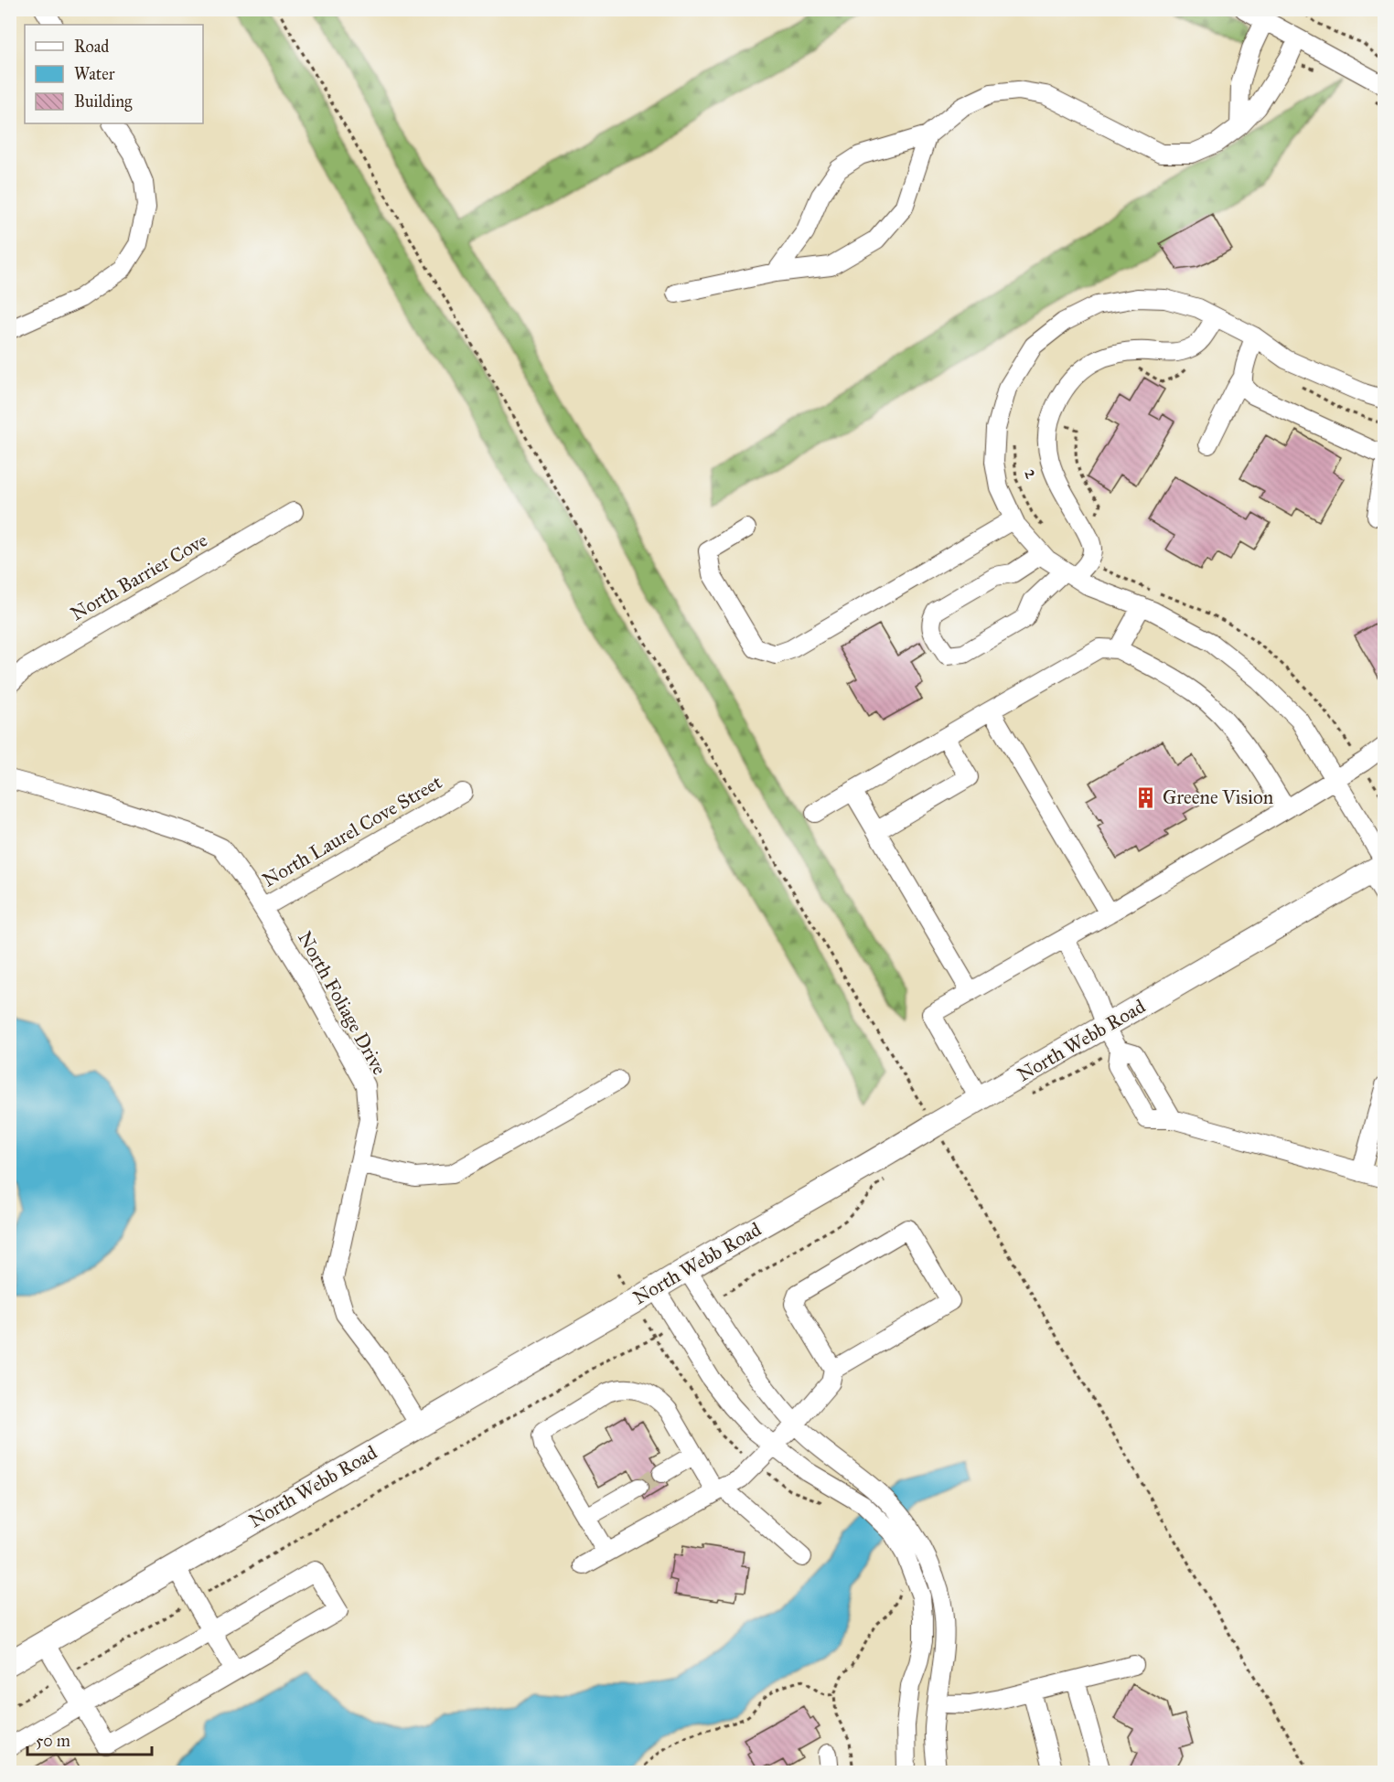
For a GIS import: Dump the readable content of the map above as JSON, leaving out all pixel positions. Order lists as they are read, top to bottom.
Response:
{
  "streets": {
    "main road": ["North Webb Road"],
    "street": ["North Barrier Cove", "North Laurel Cove Street", "North Foliage Drive"],
    "path": ["2"]
  },
  "crossings": [
    ["North Laurel Cove Street", "North Foliage Drive"],
    ["North Foliage Drive", "North Webb Road"]
  ],
  "places": {
    "building": ["Greene Vision"]
  },
  "legend": ["Road", "Water", "Building"],
  "scale_bar": "50 m"
}
